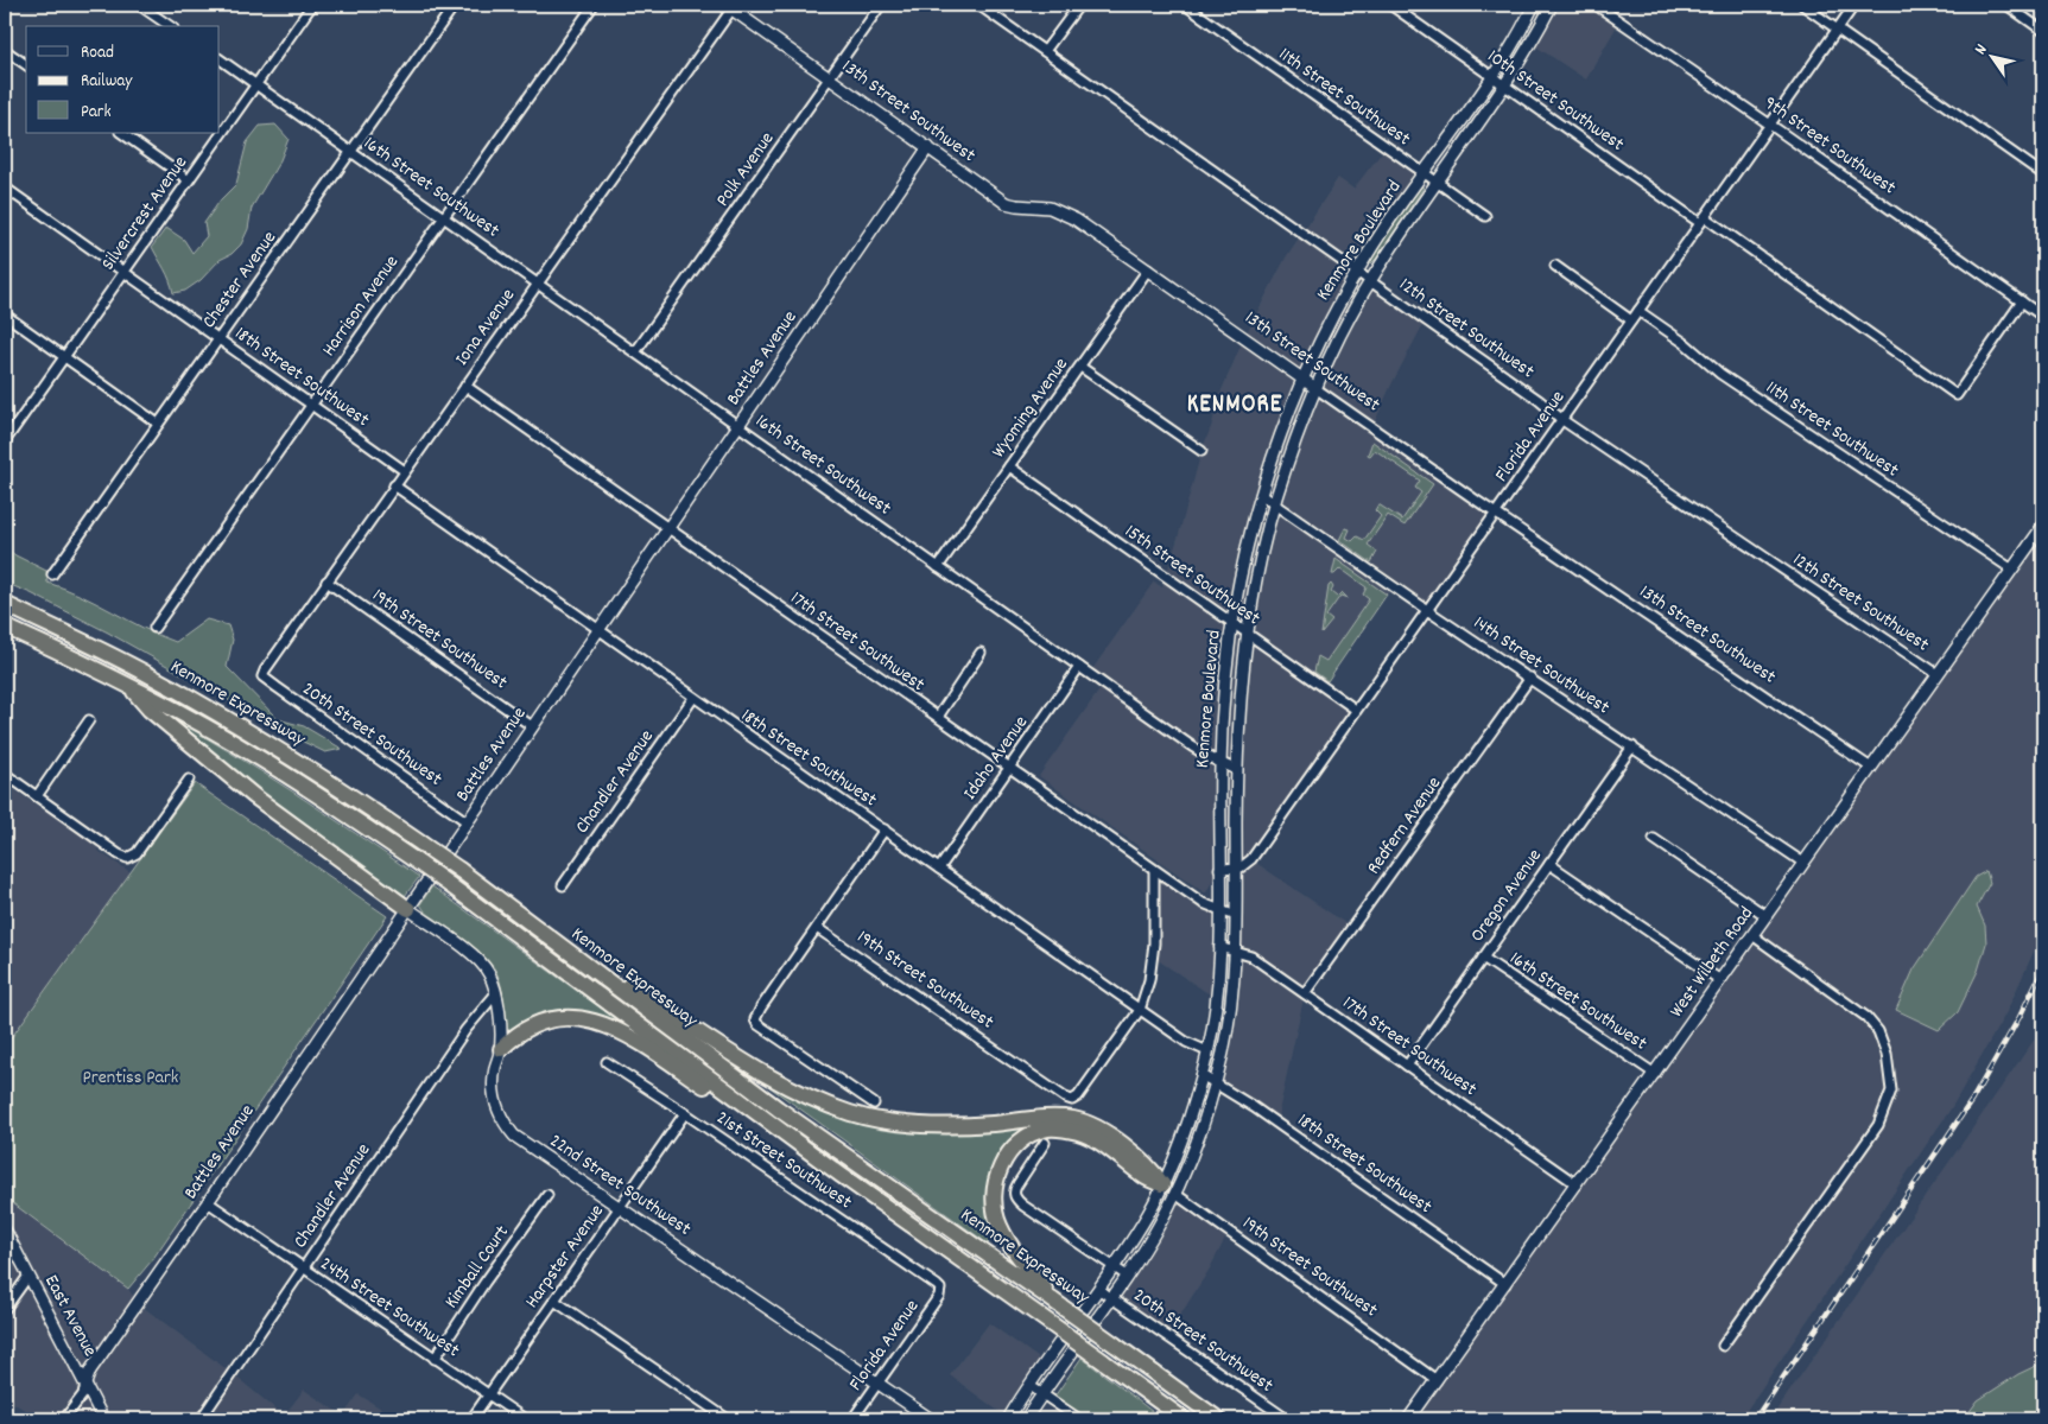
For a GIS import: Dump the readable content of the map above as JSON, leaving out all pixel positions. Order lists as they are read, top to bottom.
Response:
{
  "streets": {
    "highway": ["Kenmore Expressway"],
    "main road": [
      "13th Street Southwest",
      "Kenmore Boulevard",
      "Battles Avenue",
      "19th Street Southwest",
      "West Wilbeth Road",
      "22nd Street Southwest",
      "East Avenue"
    ],
    "street": [
      "11th Street Southwest",
      "10th Street Southwest",
      "9th Street Southwest",
      "Polk Avenue",
      "16th Street Southwest",
      "Silvercrest Avenue",
      "Chester Avenue",
      "Harrison Avenue",
      "Iona Avenue",
      "12th Street Southwest",
      "18th Street Southwest",
      "Wyoming Avenue",
      "Florida Avenue",
      "15th Street Southwest",
      "17th Street Southwest",
      "14th Street Southwest",
      "20th Street Southwest",
      "Idaho Avenue",
      "Chandler Avenue",
      "Redfern Avenue",
      "Oregon Avenue",
      "21st Street Southwest",
      "Harpster Avenue",
      "Kimball Court",
      "24th Street Southwest"
    ]
  },
  "crossings": [
    ["11th Street Southwest", "Kenmore Boulevard"],
    ["11th Street Southwest", "Florida Avenue"],
    ["11th Street Southwest", "West Wilbeth Road"],
    ["10th Street Southwest", "9th Street Southwest"],
    ["10th Street Southwest", "Kenmore Boulevard"],
    ["10th Street Southwest", "Florida Avenue"],
    ["13th Street Southwest", "Polk Avenue"],
    ["13th Street Southwest", "Kenmore Boulevard"],
    ["13th Street Southwest", "Iona Avenue"],
    ["13th Street Southwest", "Battles Avenue"],
    ["13th Street Southwest", "Wyoming Avenue"],
    ["13th Street Southwest", "Florida Avenue"],
    ["13th Street Southwest", "West Wilbeth Road"],
    ["9th Street Southwest", "Florida Avenue"],
    ["Polk Avenue", "16th Street Southwest"],
    ["16th Street Southwest", "Silvercrest Avenue"],
    ["16th Street Southwest", "Kenmore Boulevard"],
    ["16th Street Southwest", "Chester Avenue"],
    ["16th Street Southwest", "Harrison Avenue"],
    ["16th Street Southwest", "Iona Avenue"],
    ["16th Street Southwest", "Battles Avenue"],
    ["16th Street Southwest", "Wyoming Avenue"],
    ["16th Street Southwest", "Idaho Avenue"],
    ["16th Street Southwest", "Oregon Avenue"],
    ["16th Street Southwest", "West Wilbeth Road"],
    ["Silvercrest Avenue", "18th Street Southwest"],
    ["Kenmore Boulevard", "12th Street Southwest"],
    ["Kenmore Boulevard", "18th Street Southwest"],
    ["Kenmore Boulevard", "Florida Avenue"],
    ["Kenmore Boulevard", "15th Street Southwest"],
    ["Kenmore Boulevard", "19th Street Southwest"],
    ["Kenmore Boulevard", "17th Street Southwest"],
    ["Kenmore Boulevard", "14th Street Southwest"],
    ["Kenmore Boulevard", "20th Street Southwest"],
    ["Chester Avenue", "18th Street Southwest"],
    ["Harrison Avenue", "18th Street Southwest"],
    ["Iona Avenue", "18th Street Southwest"],
    ["Iona Avenue", "19th Street Southwest"],
    ["Iona Avenue", "17th Street Southwest"],
    ["Iona Avenue", "20th Street Southwest"],
    ["12th Street Southwest", "Florida Avenue"],
    ["12th Street Southwest", "West Wilbeth Road"],
    ["Battles Avenue", "18th Street Southwest"],
    ["Battles Avenue", "19th Street Southwest"],
    ["Battles Avenue", "17th Street Southwest"],
    ["Battles Avenue", "20th Street Southwest"],
    ["Battles Avenue", "22nd Street Southwest"],
    ["Battles Avenue", "24th Street Southwest"],
    ["Battles Avenue", "East Avenue"],
    ["18th Street Southwest", "19th Street Southwest"],
    ["18th Street Southwest", "Idaho Avenue"],
    ["18th Street Southwest", "Chandler Avenue"],
    ["18th Street Southwest", "West Wilbeth Road"],
    ["Wyoming Avenue", "15th Street Southwest"],
    ["Florida Avenue", "15th Street Southwest"],
    ["Florida Avenue", "14th Street Southwest"],
    ["Florida Avenue", "21st Street Southwest"],
    ["Florida Avenue", "22nd Street Southwest"],
    ["19th Street Southwest", "West Wilbeth Road"],
    ["17th Street Southwest", "Idaho Avenue"],
    ["17th Street Southwest", "Redfern Avenue"],
    ["17th Street Southwest", "Oregon Avenue"],
    ["17th Street Southwest", "West Wilbeth Road"],
    ["14th Street Southwest", "Redfern Avenue"],
    ["14th Street Southwest", "Oregon Avenue"],
    ["14th Street Southwest", "West Wilbeth Road"],
    ["Chandler Avenue", "22nd Street Southwest"],
    ["Chandler Avenue", "24th Street Southwest"],
    ["21st Street Southwest", "Harpster Avenue"],
    ["22nd Street Southwest", "Harpster Avenue"],
    ["Harpster Avenue", "24th Street Southwest"],
    ["Kimball Court", "24th Street Southwest"]
  ],
  "districts": ["KENMORE"],
  "parks": ["Prentiss Park"],
  "legend": ["Road", "Railway", "Park"],
  "north": "top left"
}
